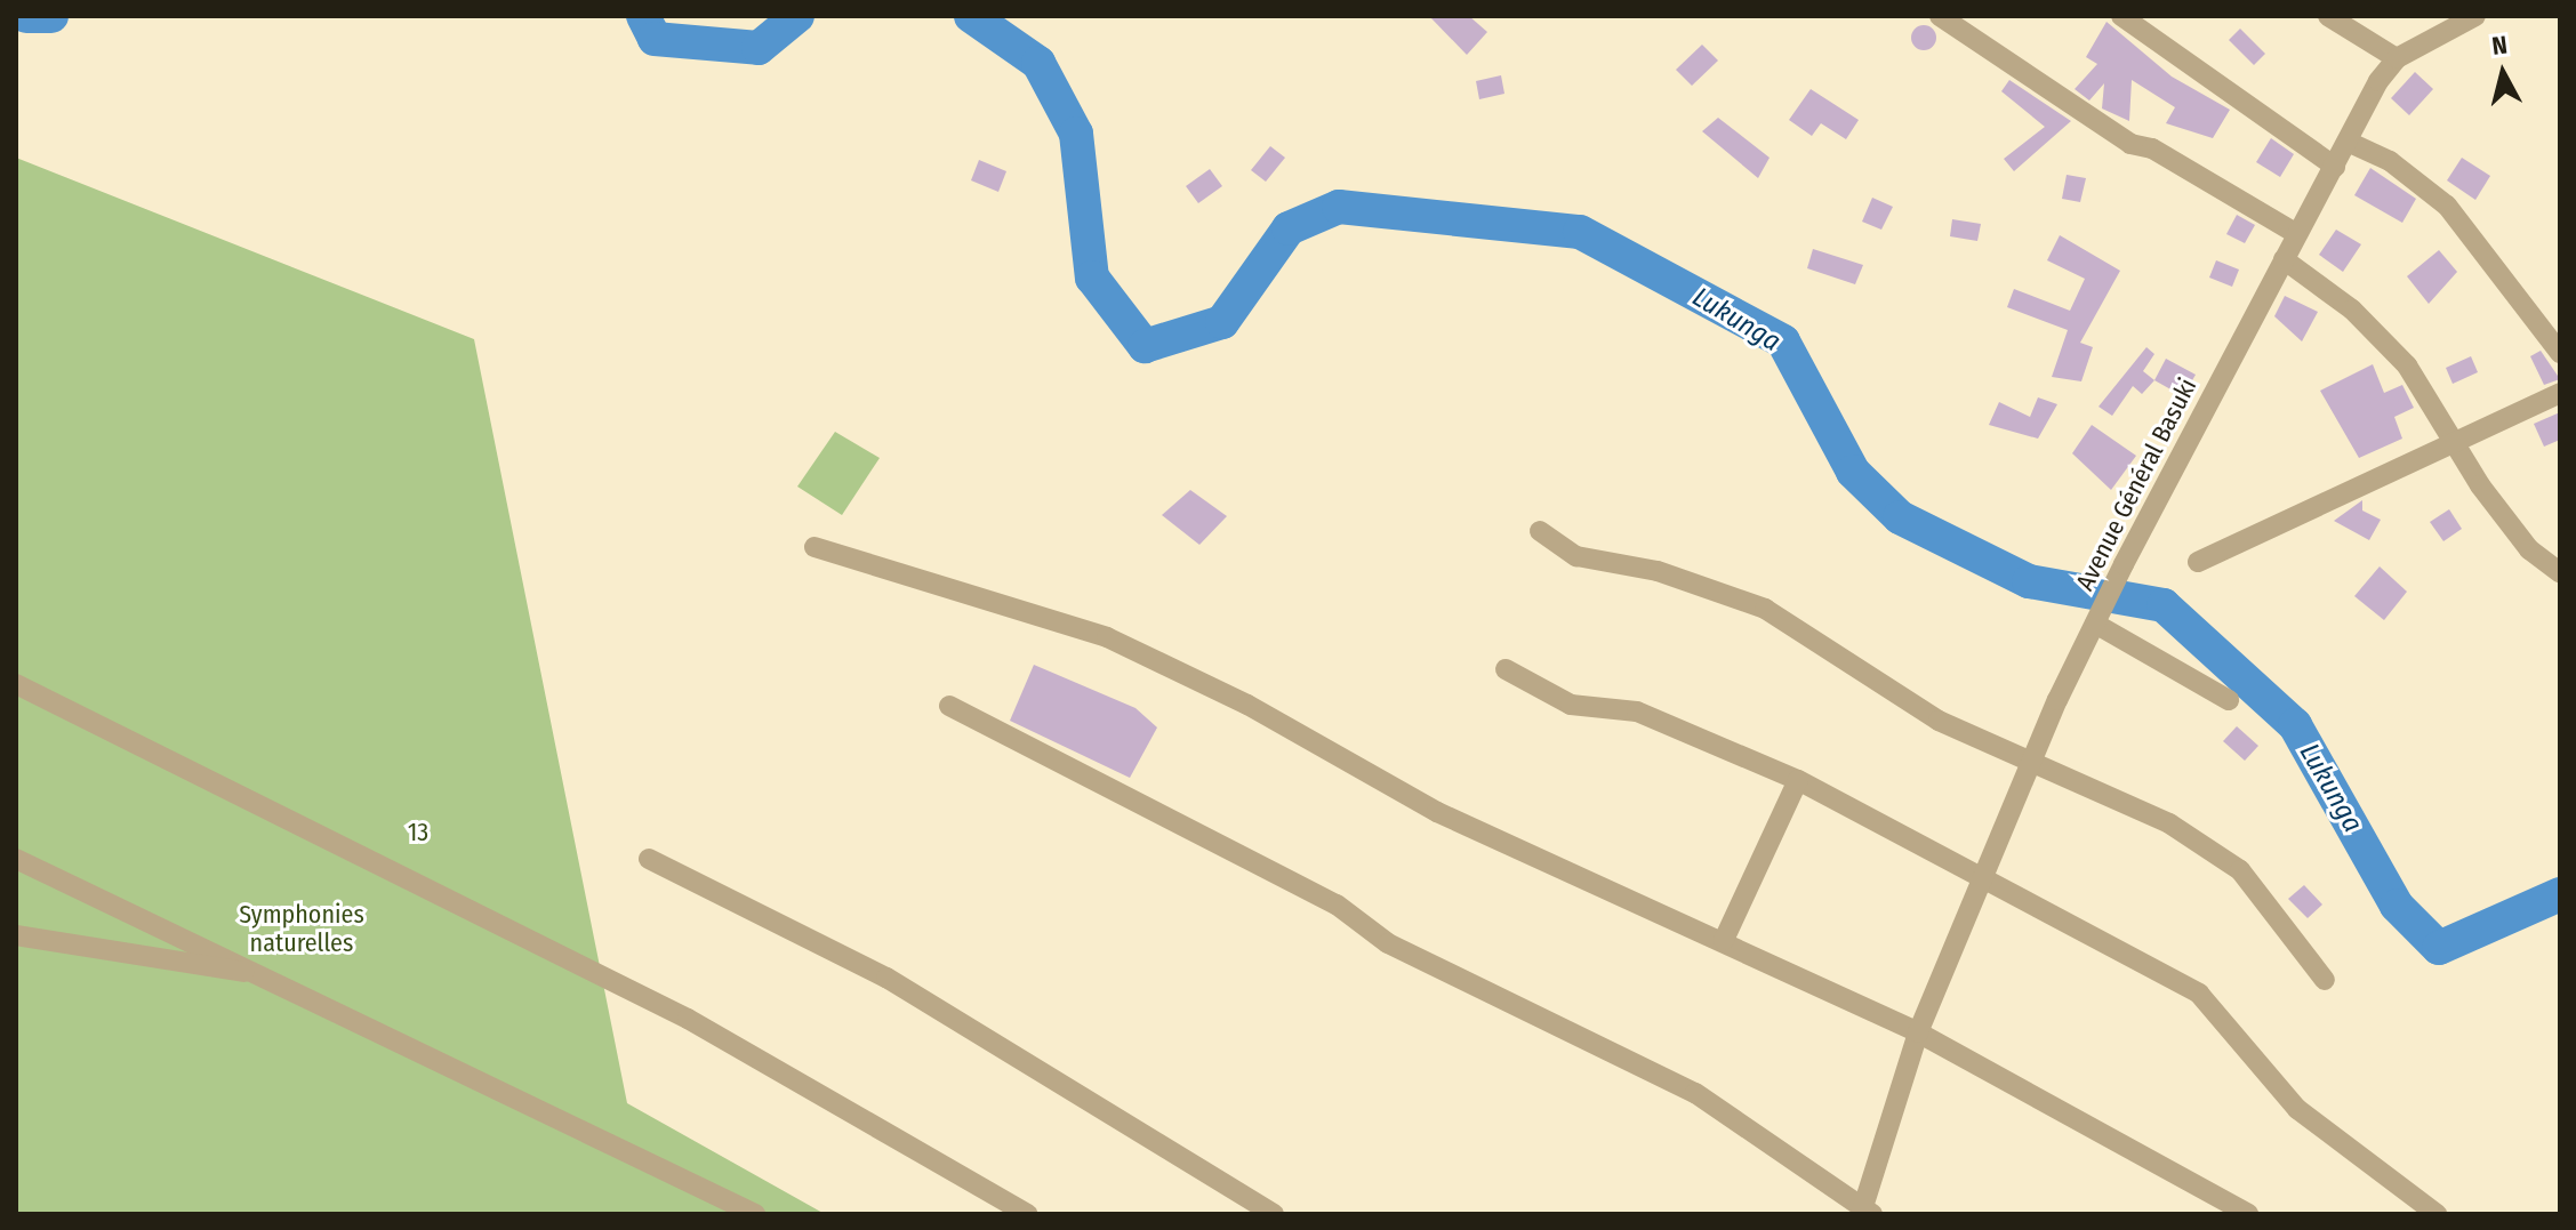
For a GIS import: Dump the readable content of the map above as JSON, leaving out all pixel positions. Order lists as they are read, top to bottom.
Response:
{
  "streets": {
    "street": ["Avenue Général Basuki"]
  },
  "water": ["Lukunga"],
  "parks": ["13", "Symphonies naturelles"],
  "north": "top"
}
